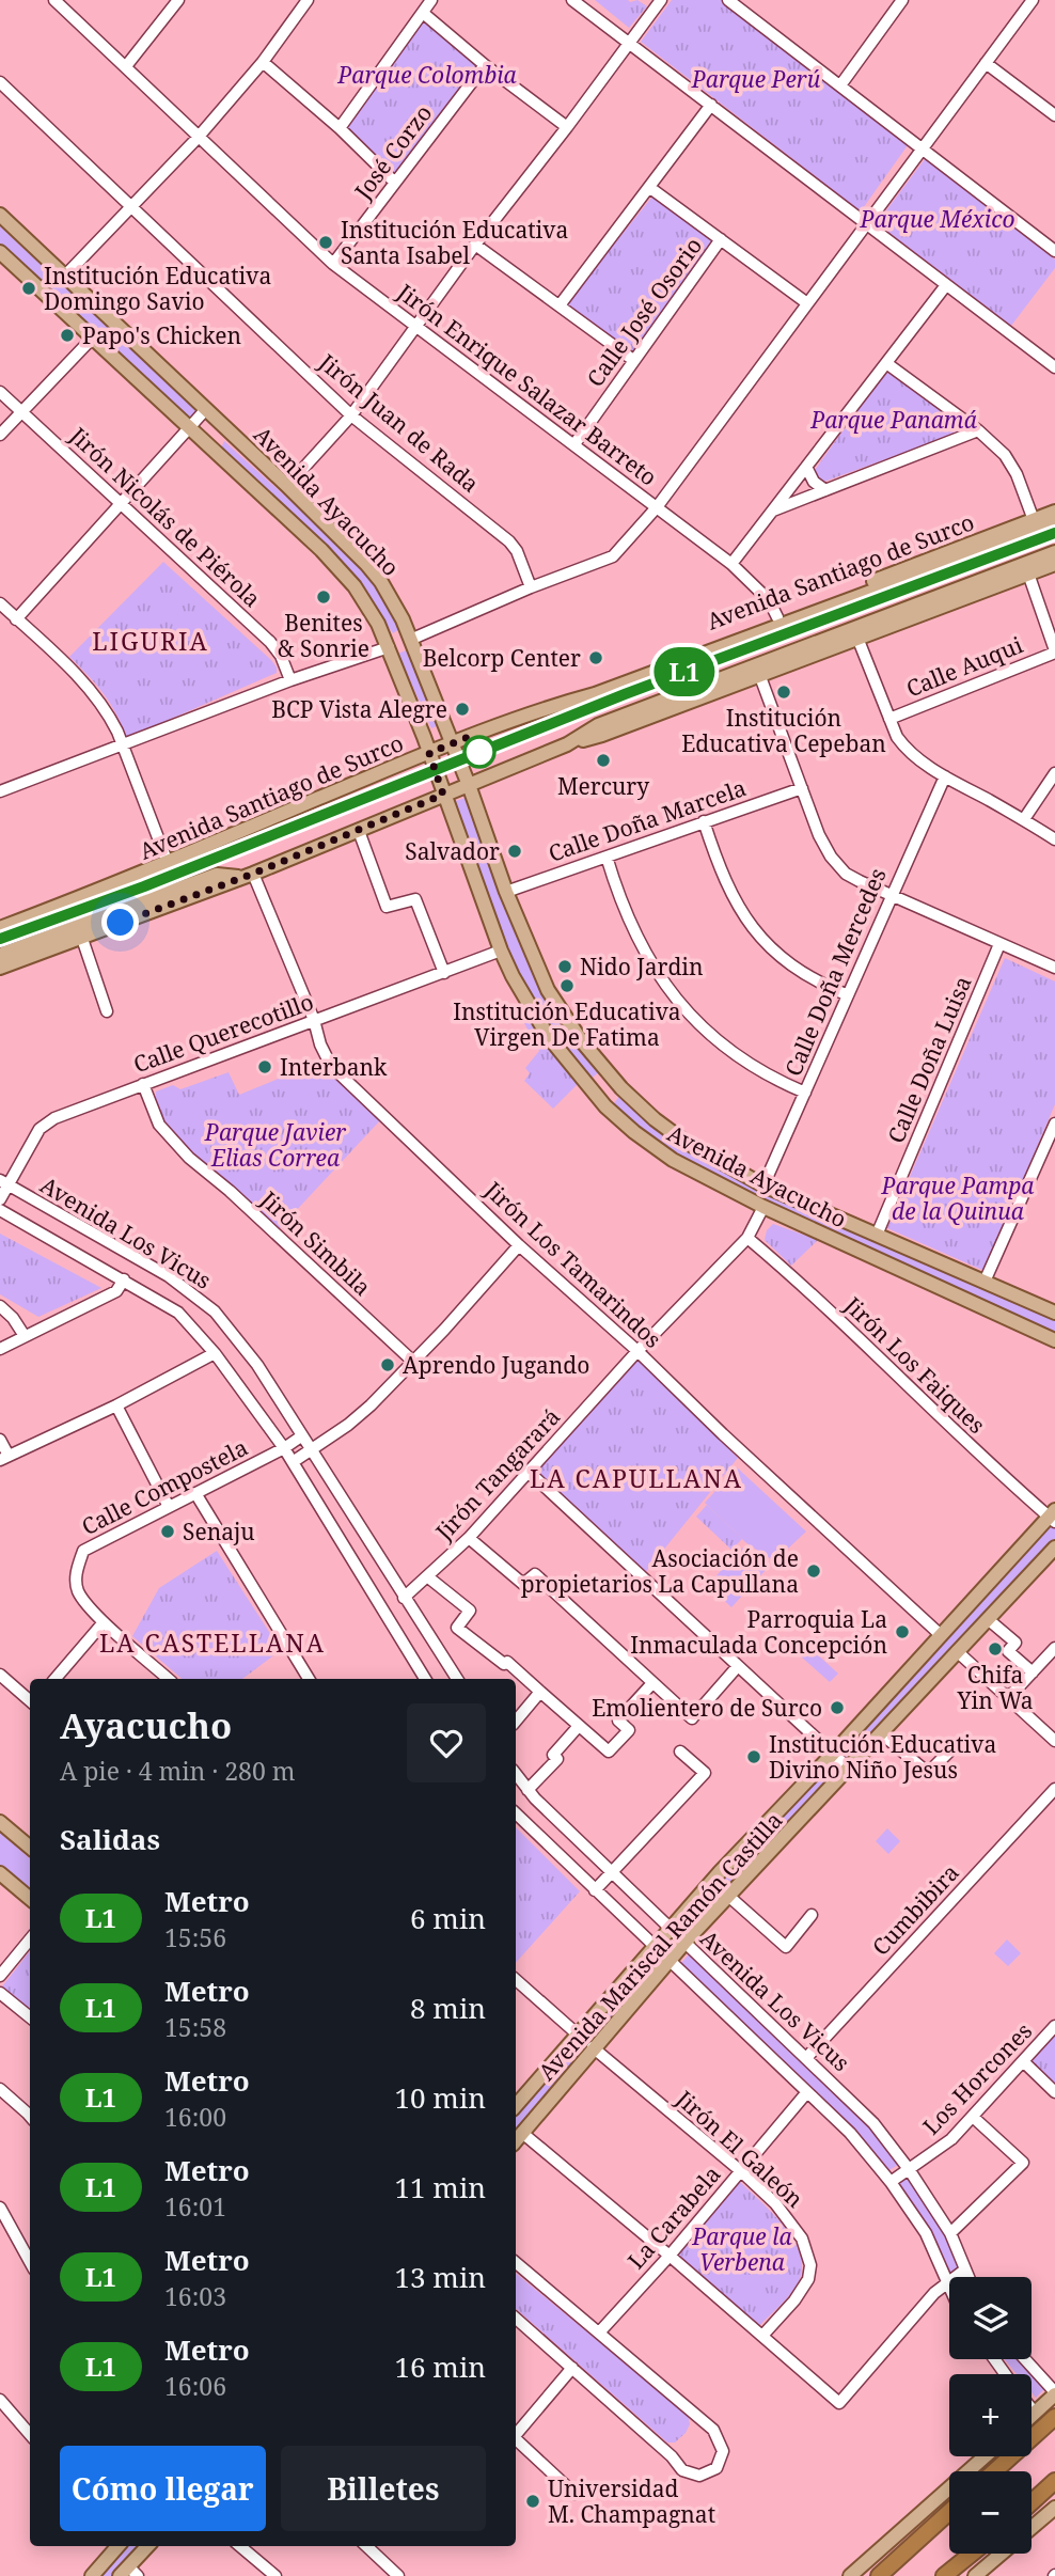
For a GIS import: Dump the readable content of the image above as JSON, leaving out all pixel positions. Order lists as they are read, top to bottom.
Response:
{
  "streets": {
    "main road": ["Avenida Ayacucho", "Avenida Santiago de Surco", "Avenida Mariscal Ramón Castilla"],
    "street": [
      "José Corzo",
      "Calle José Osorio",
      "Jirón Enrique Salazar Barreto",
      "Jirón Juan de Rada",
      "Jirón Nicolás de Piérola",
      "Calle Auqui",
      "Calle Doña Marcela",
      "Calle Doña Mercedes",
      "Calle Querecotillo",
      "Calle Doña Luisa",
      "Avenida Los Vicus",
      "Jirón Simbila",
      "Jirón Los Tamarindos",
      "Jirón Los Faiques",
      "Jirón Tangarará",
      "Calle Compostela",
      "Cumbibira",
      "Los Horcones",
      "Jirón El Galeón",
      "La Carabela"
    ]
  },
  "crossings": [
    ["José Corzo", "Jirón Enrique Salazar Barreto"],
    ["Calle José Osorio", "Jirón Enrique Salazar Barreto"],
    ["Jirón Enrique Salazar Barreto", "Avenida Santiago de Surco"],
    ["Avenida Ayacucho", "Avenida Santiago de Surco"],
    ["Avenida Ayacucho", "Calle Doña Marcela"],
    ["Avenida Ayacucho", "Calle Doña Mercedes"],
    ["Avenida Ayacucho", "Calle Querecotillo"],
    ["Avenida Ayacucho", "Calle Doña Luisa"],
    ["Avenida Ayacucho", "Jirón Tangarará"],
    ["Calle Querecotillo", "Avenida Los Vicus"],
    ["Calle Querecotillo", "Jirón Simbila"],
    ["Calle Querecotillo", "Jirón Los Tamarindos"],
    ["Avenida Los Vicus", "Jirón Tangarará"],
    ["Avenida Los Vicus", "Calle Compostela"],
    ["Avenida Los Vicus", "Cumbibira"],
    ["Avenida Los Vicus", "Avenida Mariscal Ramón Castilla"],
    ["Avenida Los Vicus", "Los Horcones"],
    ["Avenida Los Vicus", "La Carabela"],
    ["Jirón Los Tamarindos", "Jirón Tangarará"],
    ["Jirón Los Tamarindos", "Avenida Mariscal Ramón Castilla"],
    ["Jirón Los Faiques", "Jirón Tangarará"],
    ["Jirón Los Faiques", "Avenida Mariscal Ramón Castilla"],
    ["Avenida Mariscal Ramón Castilla", "Jirón El Galeón"],
    ["Jirón El Galeón", "La Carabela"]
  ],
  "districts": ["LIGURIA", "LA CAPULLANA", "LA CASTELLANA"],
  "parks": [
    "Parque Colombia",
    "Parque Perú",
    "Parque México",
    "Parque Panamá",
    "Parque Javier Elias Correa",
    "Parque Pampa de la Quinua",
    "Parque la Verbena"
  ],
  "places": [
    "Institución Educativa Santa Isabel",
    "Institución Educativa Domingo Savio",
    "Papo's Chicken",
    "Benites & Sonrie",
    "Belcorp Center",
    "Institución Educativa Cepeban",
    "BCP Vista Alegre",
    "Mercury",
    "Salvador",
    "Nido Jardin",
    "Institución Educativa Virgen De Fatima",
    "Interbank",
    "Aprendo Jugando",
    "Senaju",
    "Asociación de propietarios La Capullana",
    "Parroquia La Inmaculada Concepción",
    "Chifa Yin Wa",
    "Emolientero de Surco",
    "Institución Educativa Divino Niño Jesus",
    "Universidad M. Champagnat"
  ],
  "lines": ["metro line L1"],
  "page": {
    "on_map": "L1",
    "heading": [
      ["Ayacucho", "A pie · 4 min · 280 m"],
      "Salidas"
    ],
    "list": [
      {
        "mark": "L1",
        "name": "Metro",
        "note": "15:56",
        "value": "6 min"
      },
      {
        "mark": "L1",
        "name": "Metro",
        "note": "15:58",
        "value": "8 min"
      },
      {
        "mark": "L1",
        "name": "Metro",
        "note": "16:00",
        "value": "10 min"
      },
      {
        "mark": "L1",
        "name": "Metro",
        "note": "16:01",
        "value": "11 min"
      },
      {
        "mark": "L1",
        "name": "Metro",
        "note": "16:03",
        "value": "13 min"
      },
      {
        "mark": "L1",
        "name": "Metro",
        "note": "16:06",
        "value": "16 min"
      }
    ],
    "map_buttons": ["+", "−"],
    "buttons": ["Cómo llegar", "Billetes"]
  }
}
